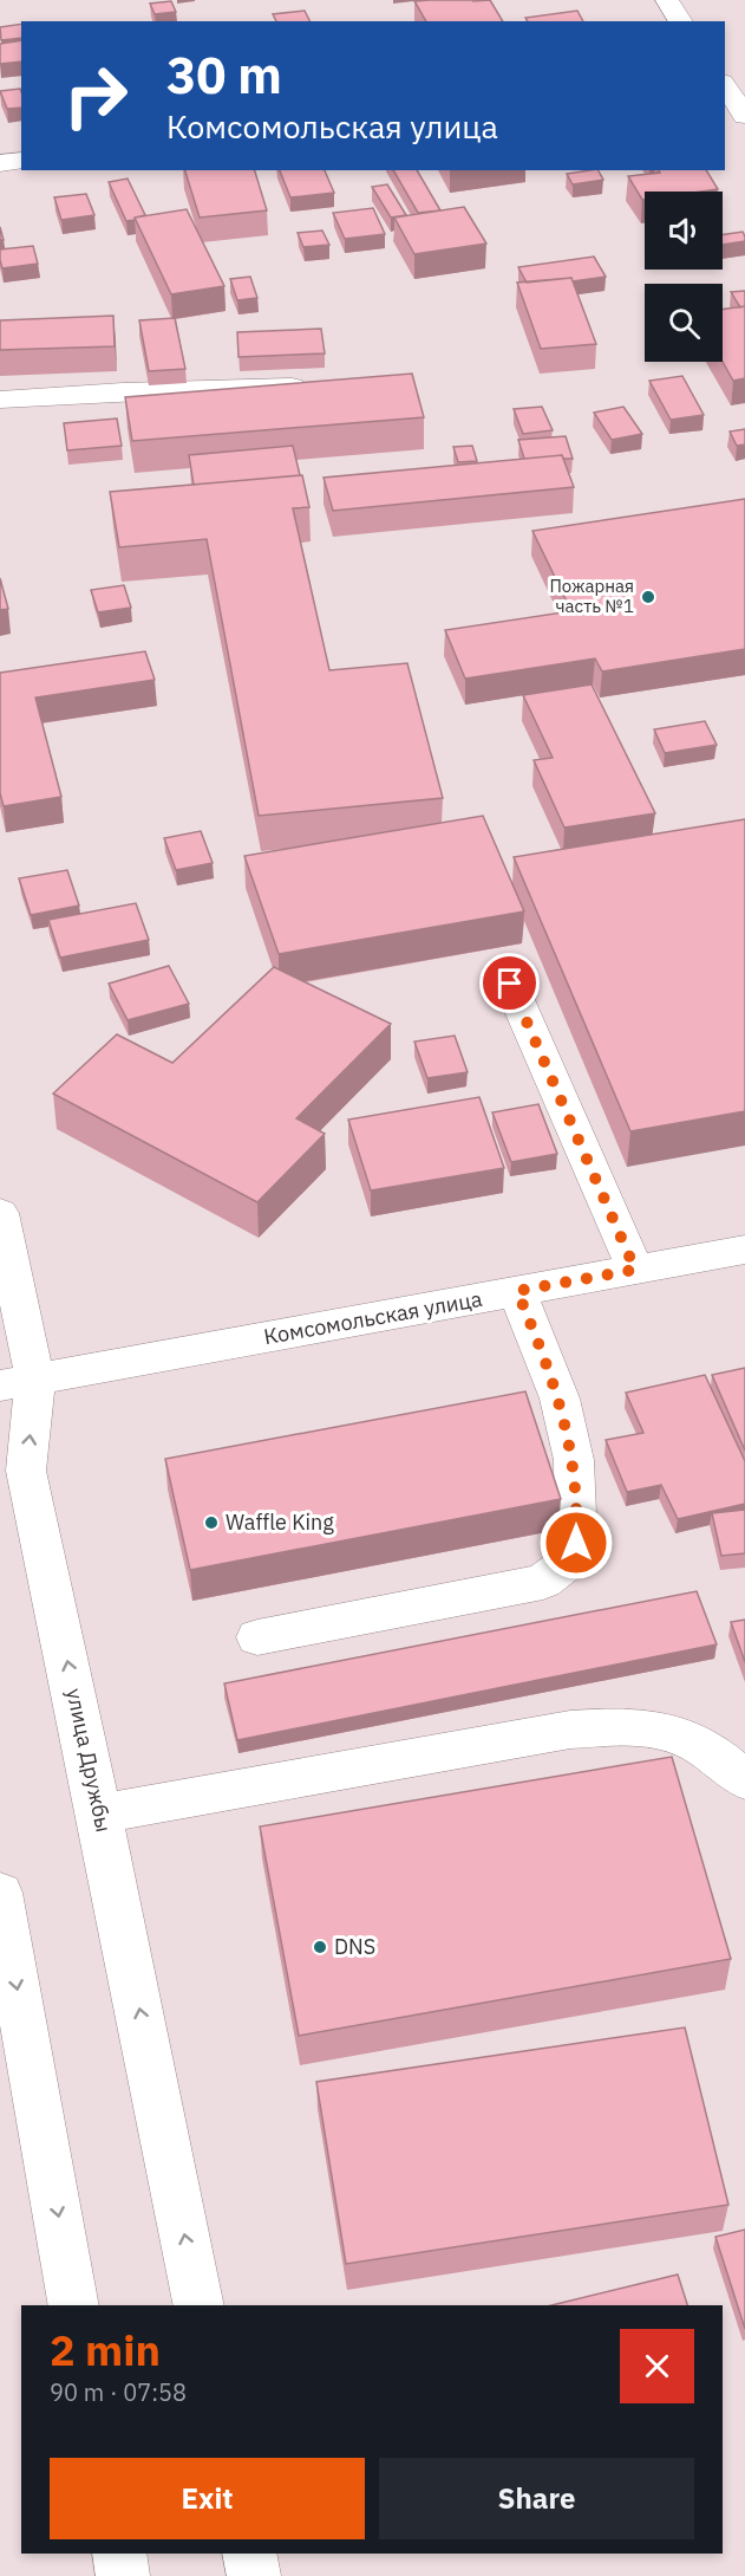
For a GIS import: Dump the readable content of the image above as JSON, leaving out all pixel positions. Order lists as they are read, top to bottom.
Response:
{
  "streets": {
    "street": ["Комсомольская улица", "улица Дружбы"]
  },
  "crossings": [
    ["Комсомольская улица", "улица Дружбы"]
  ],
  "places": ["Пожарная часть №1", "Waffle King", "DNS"],
  "page": {
    "turn": ["30 m", "Комсомольская улица"],
    "heading": ["2 min", "90 m · 07:58"],
    "buttons": ["Exit", "Share"]
  }
}
